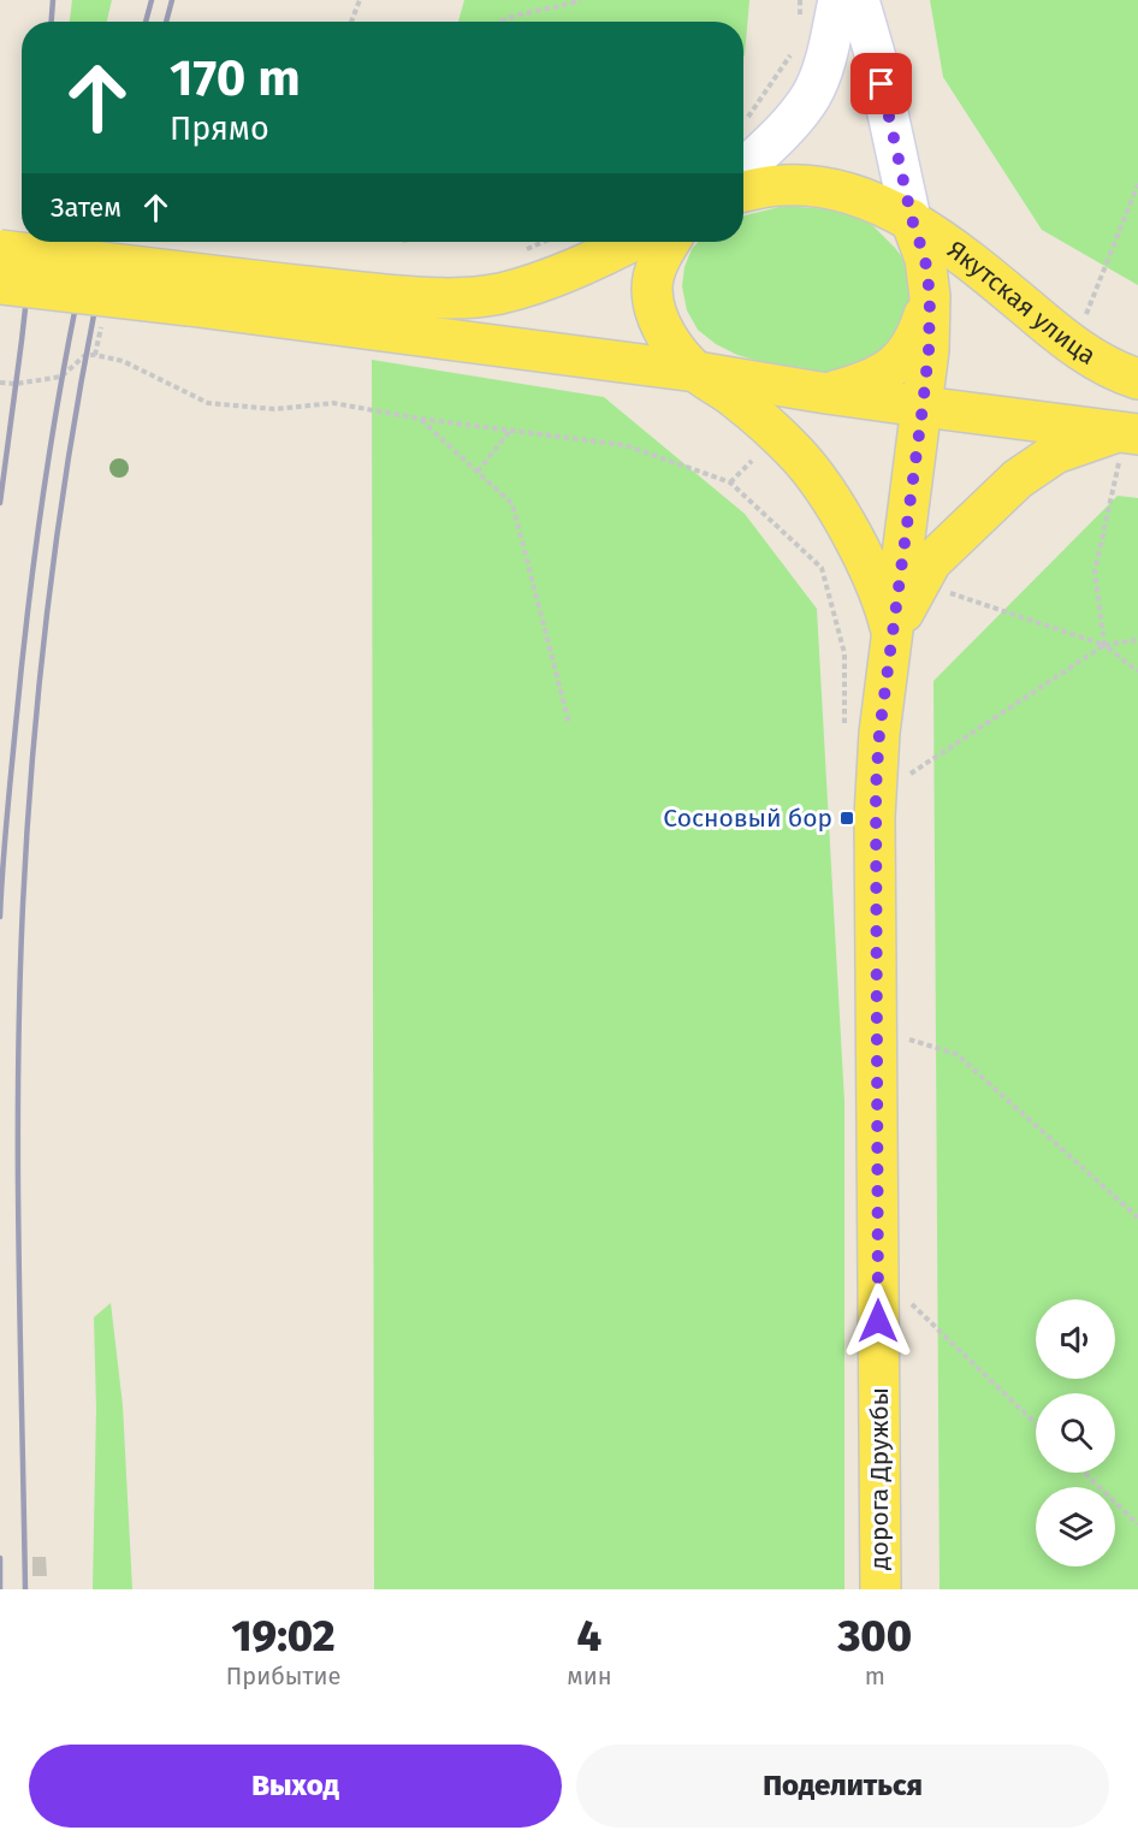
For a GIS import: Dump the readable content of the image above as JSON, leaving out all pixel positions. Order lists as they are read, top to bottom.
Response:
{
  "streets": {
    "main road": ["Якутская улица", "дорога Дружбы"]
  },
  "places": {
    "transit": ["Сосновый бор"]
  },
  "page": {
    "turn": ["170 m", "Прямо"],
    "then": "Затем",
    "eta": [
      "19:02",
      "Прибытие",
      "4",
      "мин",
      "300",
      "m"
    ],
    "buttons": ["Выход", "Поделиться"]
  }
}
